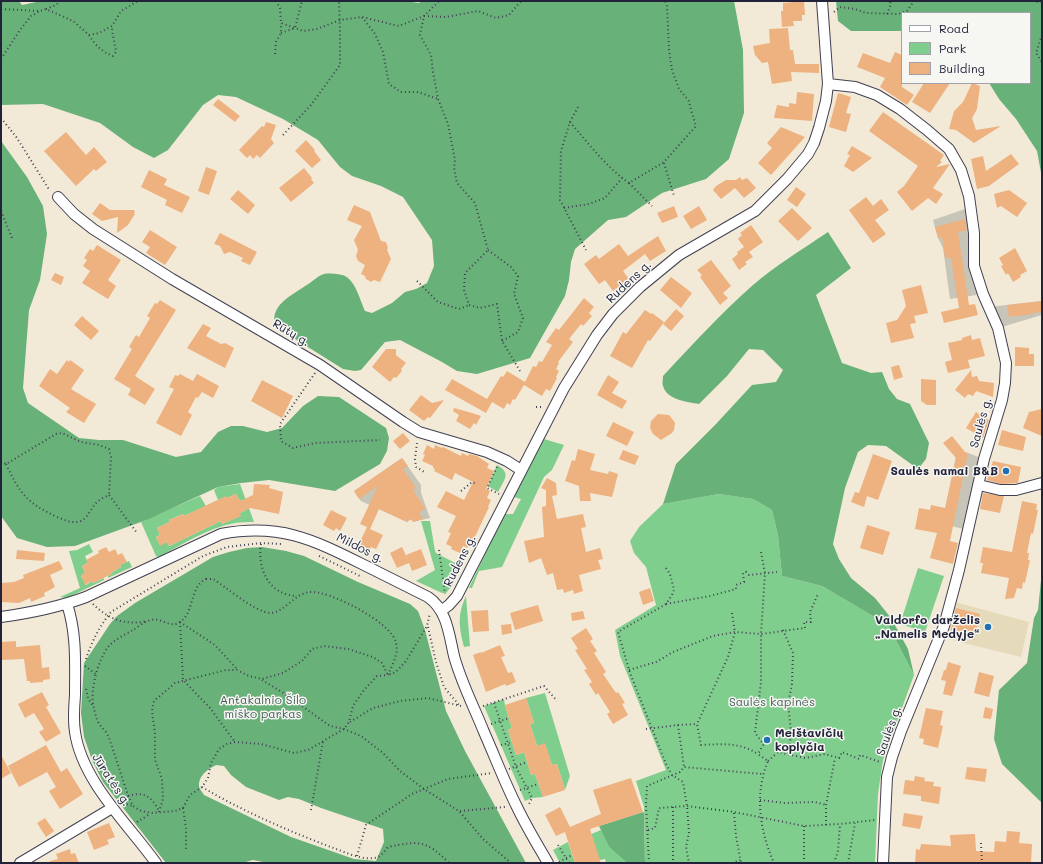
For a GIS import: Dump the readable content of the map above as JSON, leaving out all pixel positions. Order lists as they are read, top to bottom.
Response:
{
  "streets": {
    "street": [
      "Rudens g.",
      "Rūtų g.",
      "Saulės g.",
      "Mildos g.",
      "Jūratės g."
    ]
  },
  "crossings": [
    ["Rudens g.", "Rūtų g."],
    ["Rudens g.", "Saulės g."],
    ["Rudens g.", "Mildos g."],
    ["Mildos g.", "Jūratės g."]
  ],
  "parks": ["Antakalnio Šilo miško parkas", "Saulės kapinės"],
  "places": ["Saulės namai B&B", "Valdorfo darželis „Namelis Medyje“", "Meištavičių koplyčia"],
  "legend": ["Road", "Park", "Building"]
}
